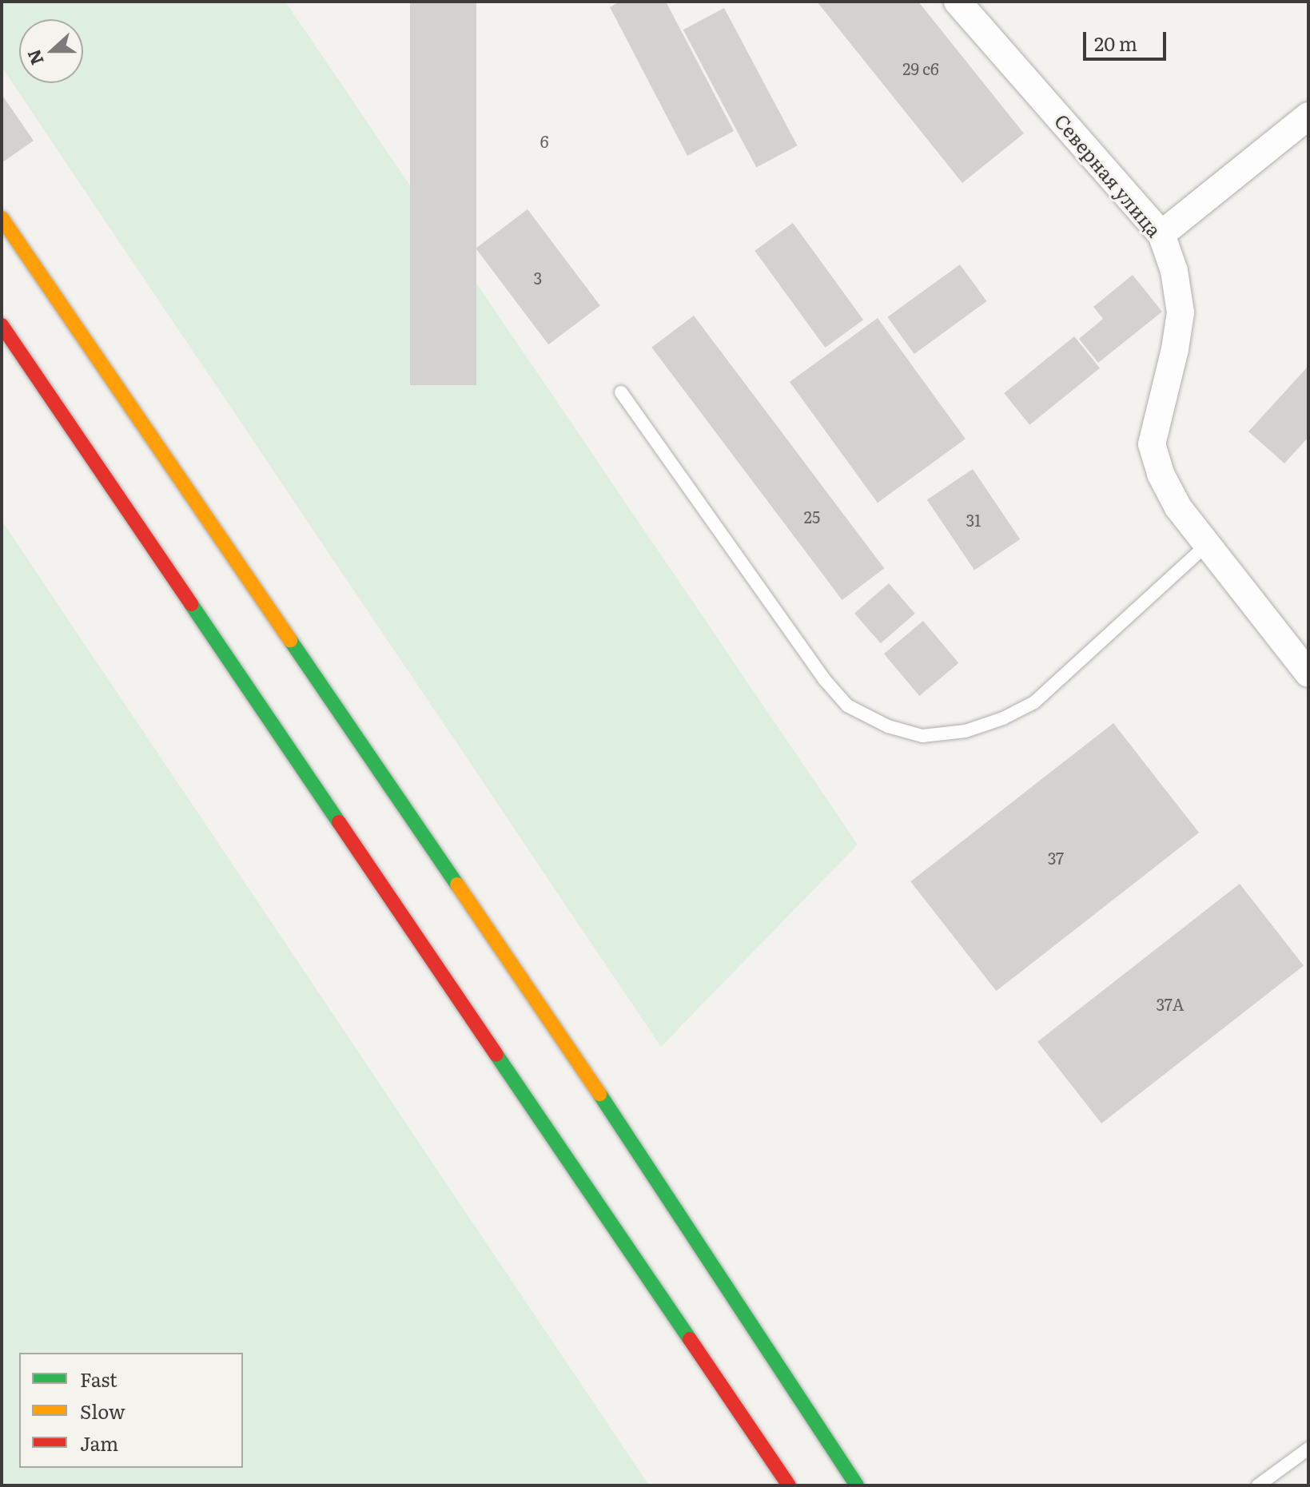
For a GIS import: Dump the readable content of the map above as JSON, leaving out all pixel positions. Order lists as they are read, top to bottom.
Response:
{
  "streets": {
    "street": ["Северная улица"]
  },
  "house_numbers": [
    "29 с6",
    "6",
    "3",
    "25",
    "31",
    "37",
    "37А"
  ],
  "legend": ["Fast", "Slow", "Jam"],
  "scale_bar": "20 m",
  "north": "left"
}
